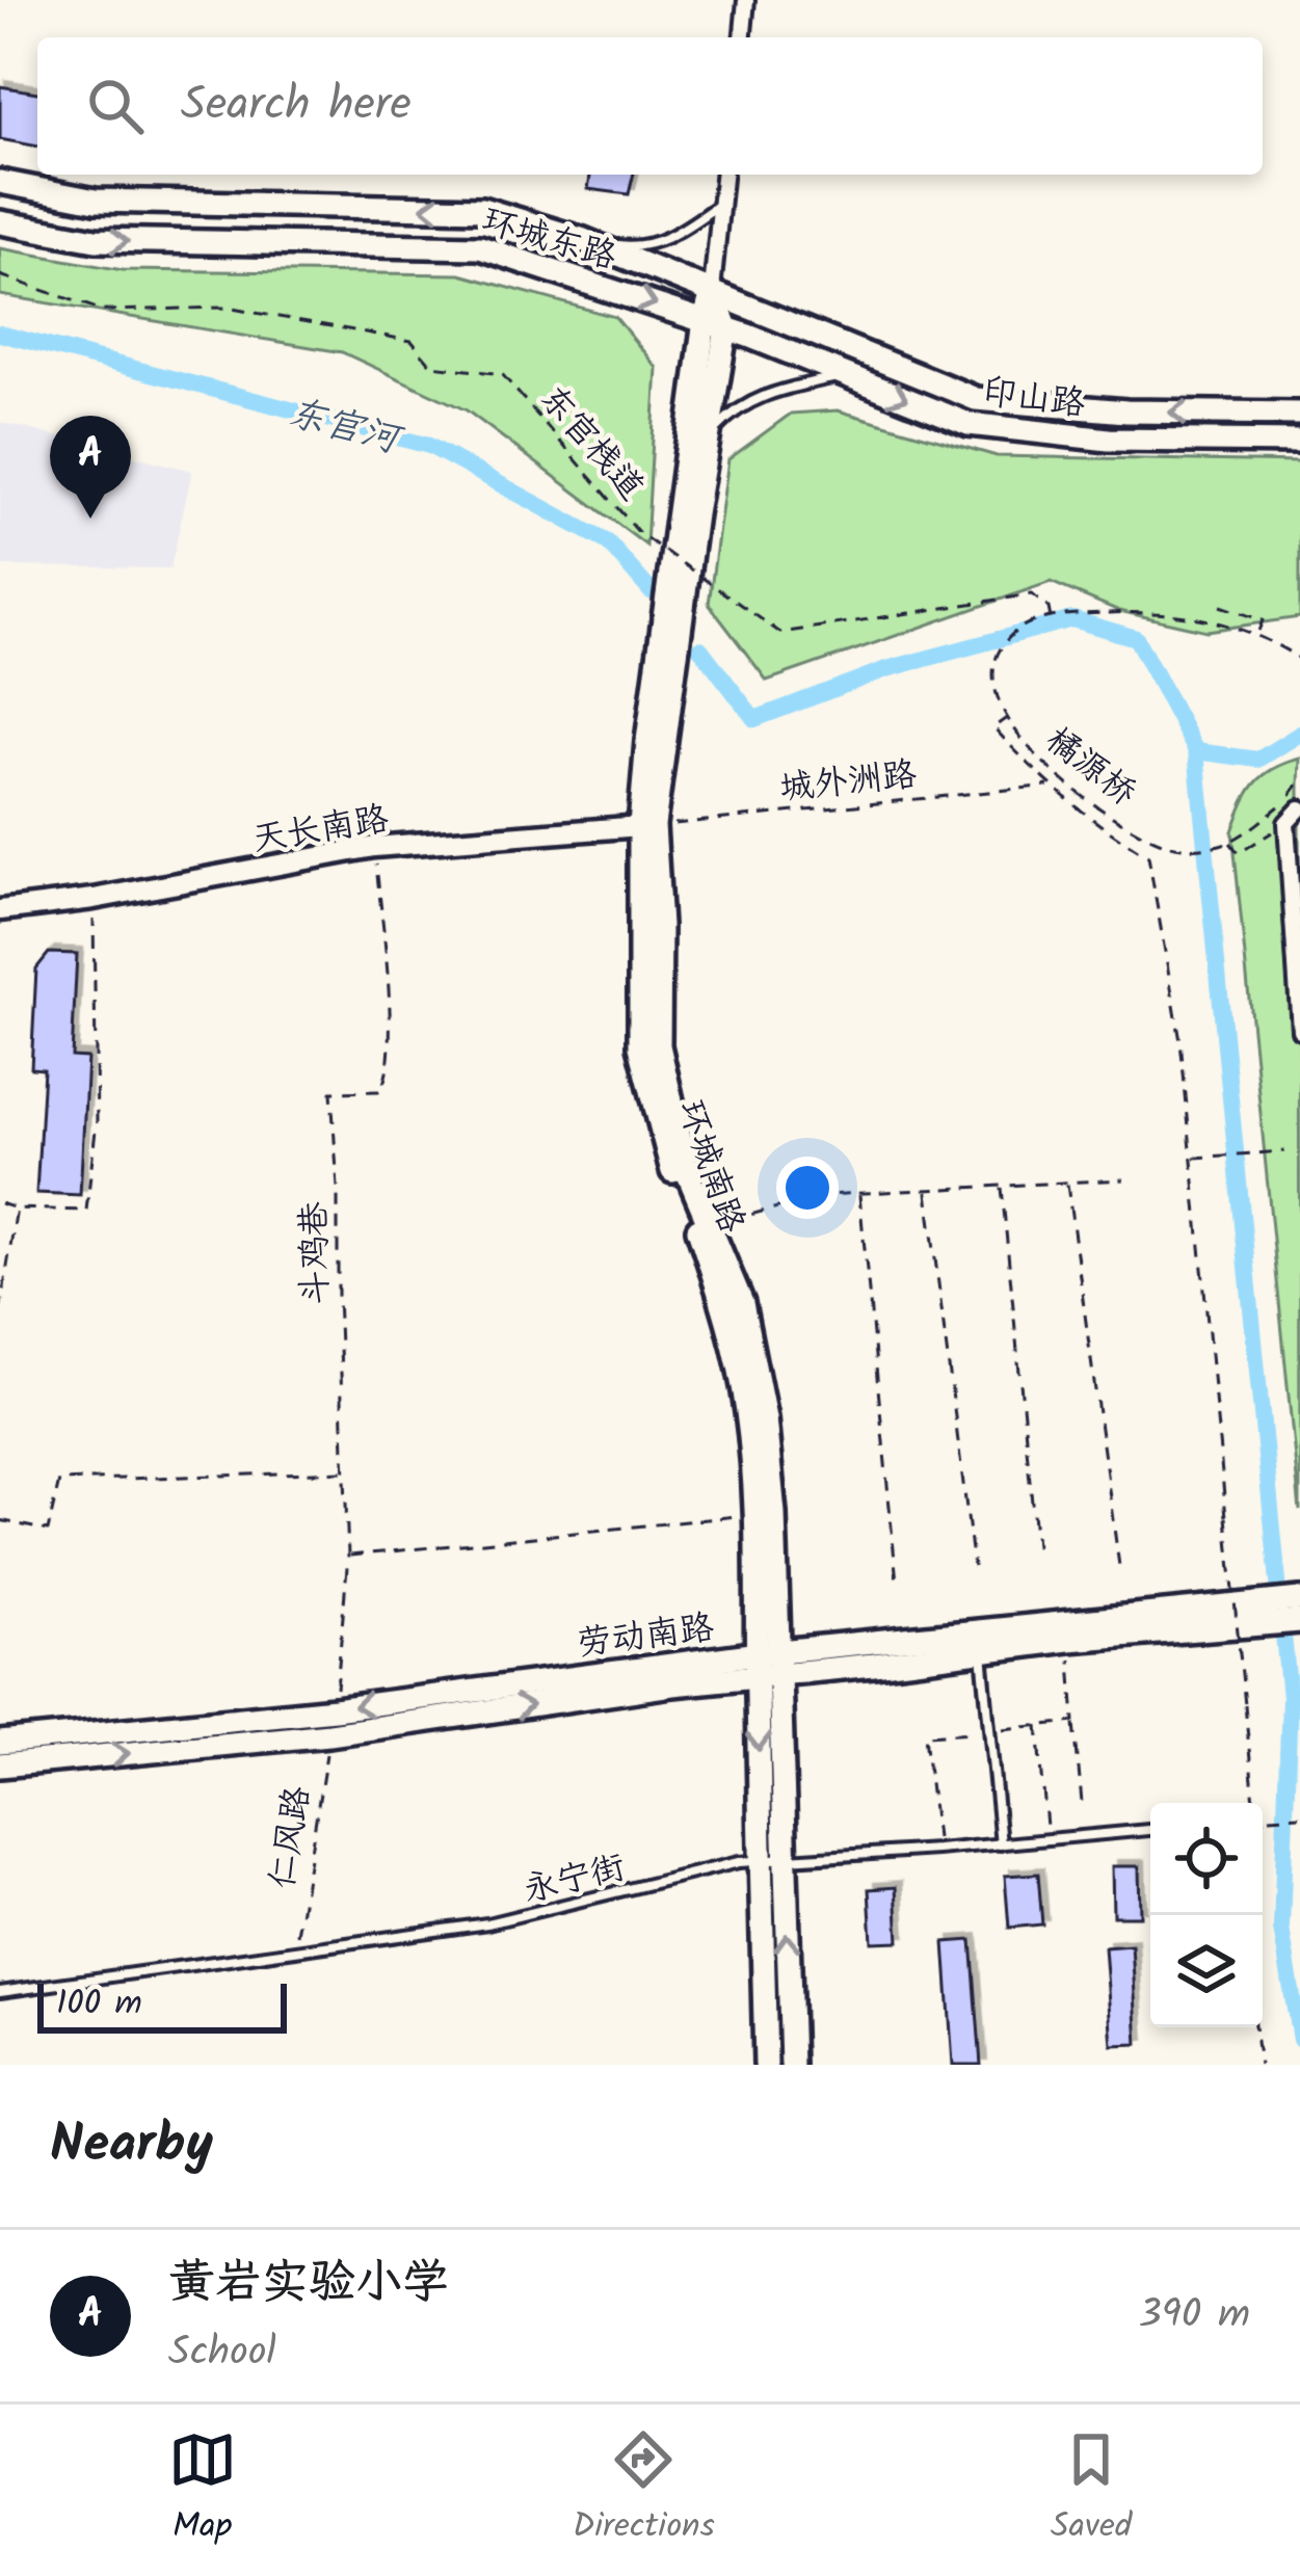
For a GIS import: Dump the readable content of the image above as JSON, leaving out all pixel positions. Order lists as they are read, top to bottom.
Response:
{
  "streets": {
    "main road": [
      "环城东路",
      "印山路",
      "环城南路",
      "劳动南路"
    ],
    "street": ["天长南路"],
    "lane": ["永宁街"],
    "path": [
      "东官栈道",
      "橘源桥",
      "城外洲路",
      "斗鸡巷",
      "仁风路"
    ]
  },
  "crossings": [
    ["环城东路", "印山路"],
    ["环城东路", "环城南路"],
    ["印山路", "环城南路"],
    ["东官栈道", "橘源桥"],
    ["城外洲路", "天长南路"],
    ["城外洲路", "环城南路"],
    ["天长南路", "环城南路"],
    ["天长南路", "斗鸡巷"],
    ["环城南路", "劳动南路"],
    ["环城南路", "永宁街"],
    ["斗鸡巷", "劳动南路"],
    ["劳动南路", "仁风路"],
    ["仁风路", "永宁街"]
  ],
  "water": ["东官河"],
  "scale_bar": "100 m",
  "page": {
    "search": "Search here",
    "pins": "A",
    "scale": "100 m",
    "heading": "Nearby",
    "list": [
      {
        "mark": "A",
        "name": "黄岩实验小学",
        "note": "School",
        "value": "390 m"
      }
    ],
    "nav": ["Map", "Directions", "Saved"]
  }
}
